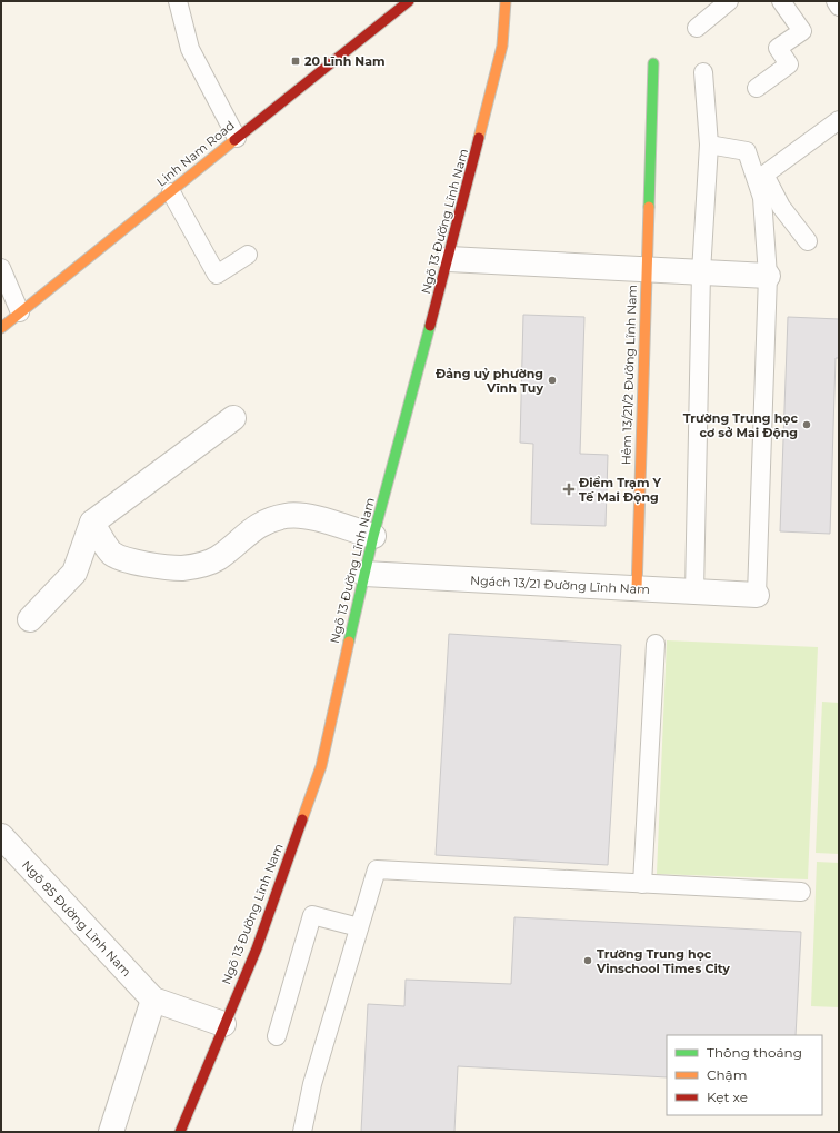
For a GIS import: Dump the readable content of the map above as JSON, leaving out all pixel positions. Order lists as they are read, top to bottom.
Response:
{
  "streets": {
    "street": [
      "Linh Nam Road",
      "Ngõ 13 Đường Lĩnh Nam",
      "Hẻm 13/21/2 Đường Lĩnh Nam",
      "Ngách 13/21 Đường Lĩnh Nam",
      "Ngõ 85 Đường Lĩnh Nam"
    ]
  },
  "crossings": [
    ["Ngõ 13 Đường Lĩnh Nam", "Ngách 13/21 Đường Lĩnh Nam"],
    ["Ngõ 13 Đường Lĩnh Nam", "Ngõ 85 Đường Lĩnh Nam"],
    ["Hẻm 13/21/2 Đường Lĩnh Nam", "Ngách 13/21 Đường Lĩnh Nam"]
  ],
  "places": {
    "transit": ["20 Lĩnh Nam"],
    "other": ["Đảng uỷ phường Vĩnh Tuy", "Trường Trung học cơ sở Mai Động", "Trường Trung học Vinschool Times City"],
    "health": ["Điểm Trạm Y Tế Mai Động"]
  },
  "legend": ["Thông thoáng", "Chậm", "Kẹt xe"]
}
